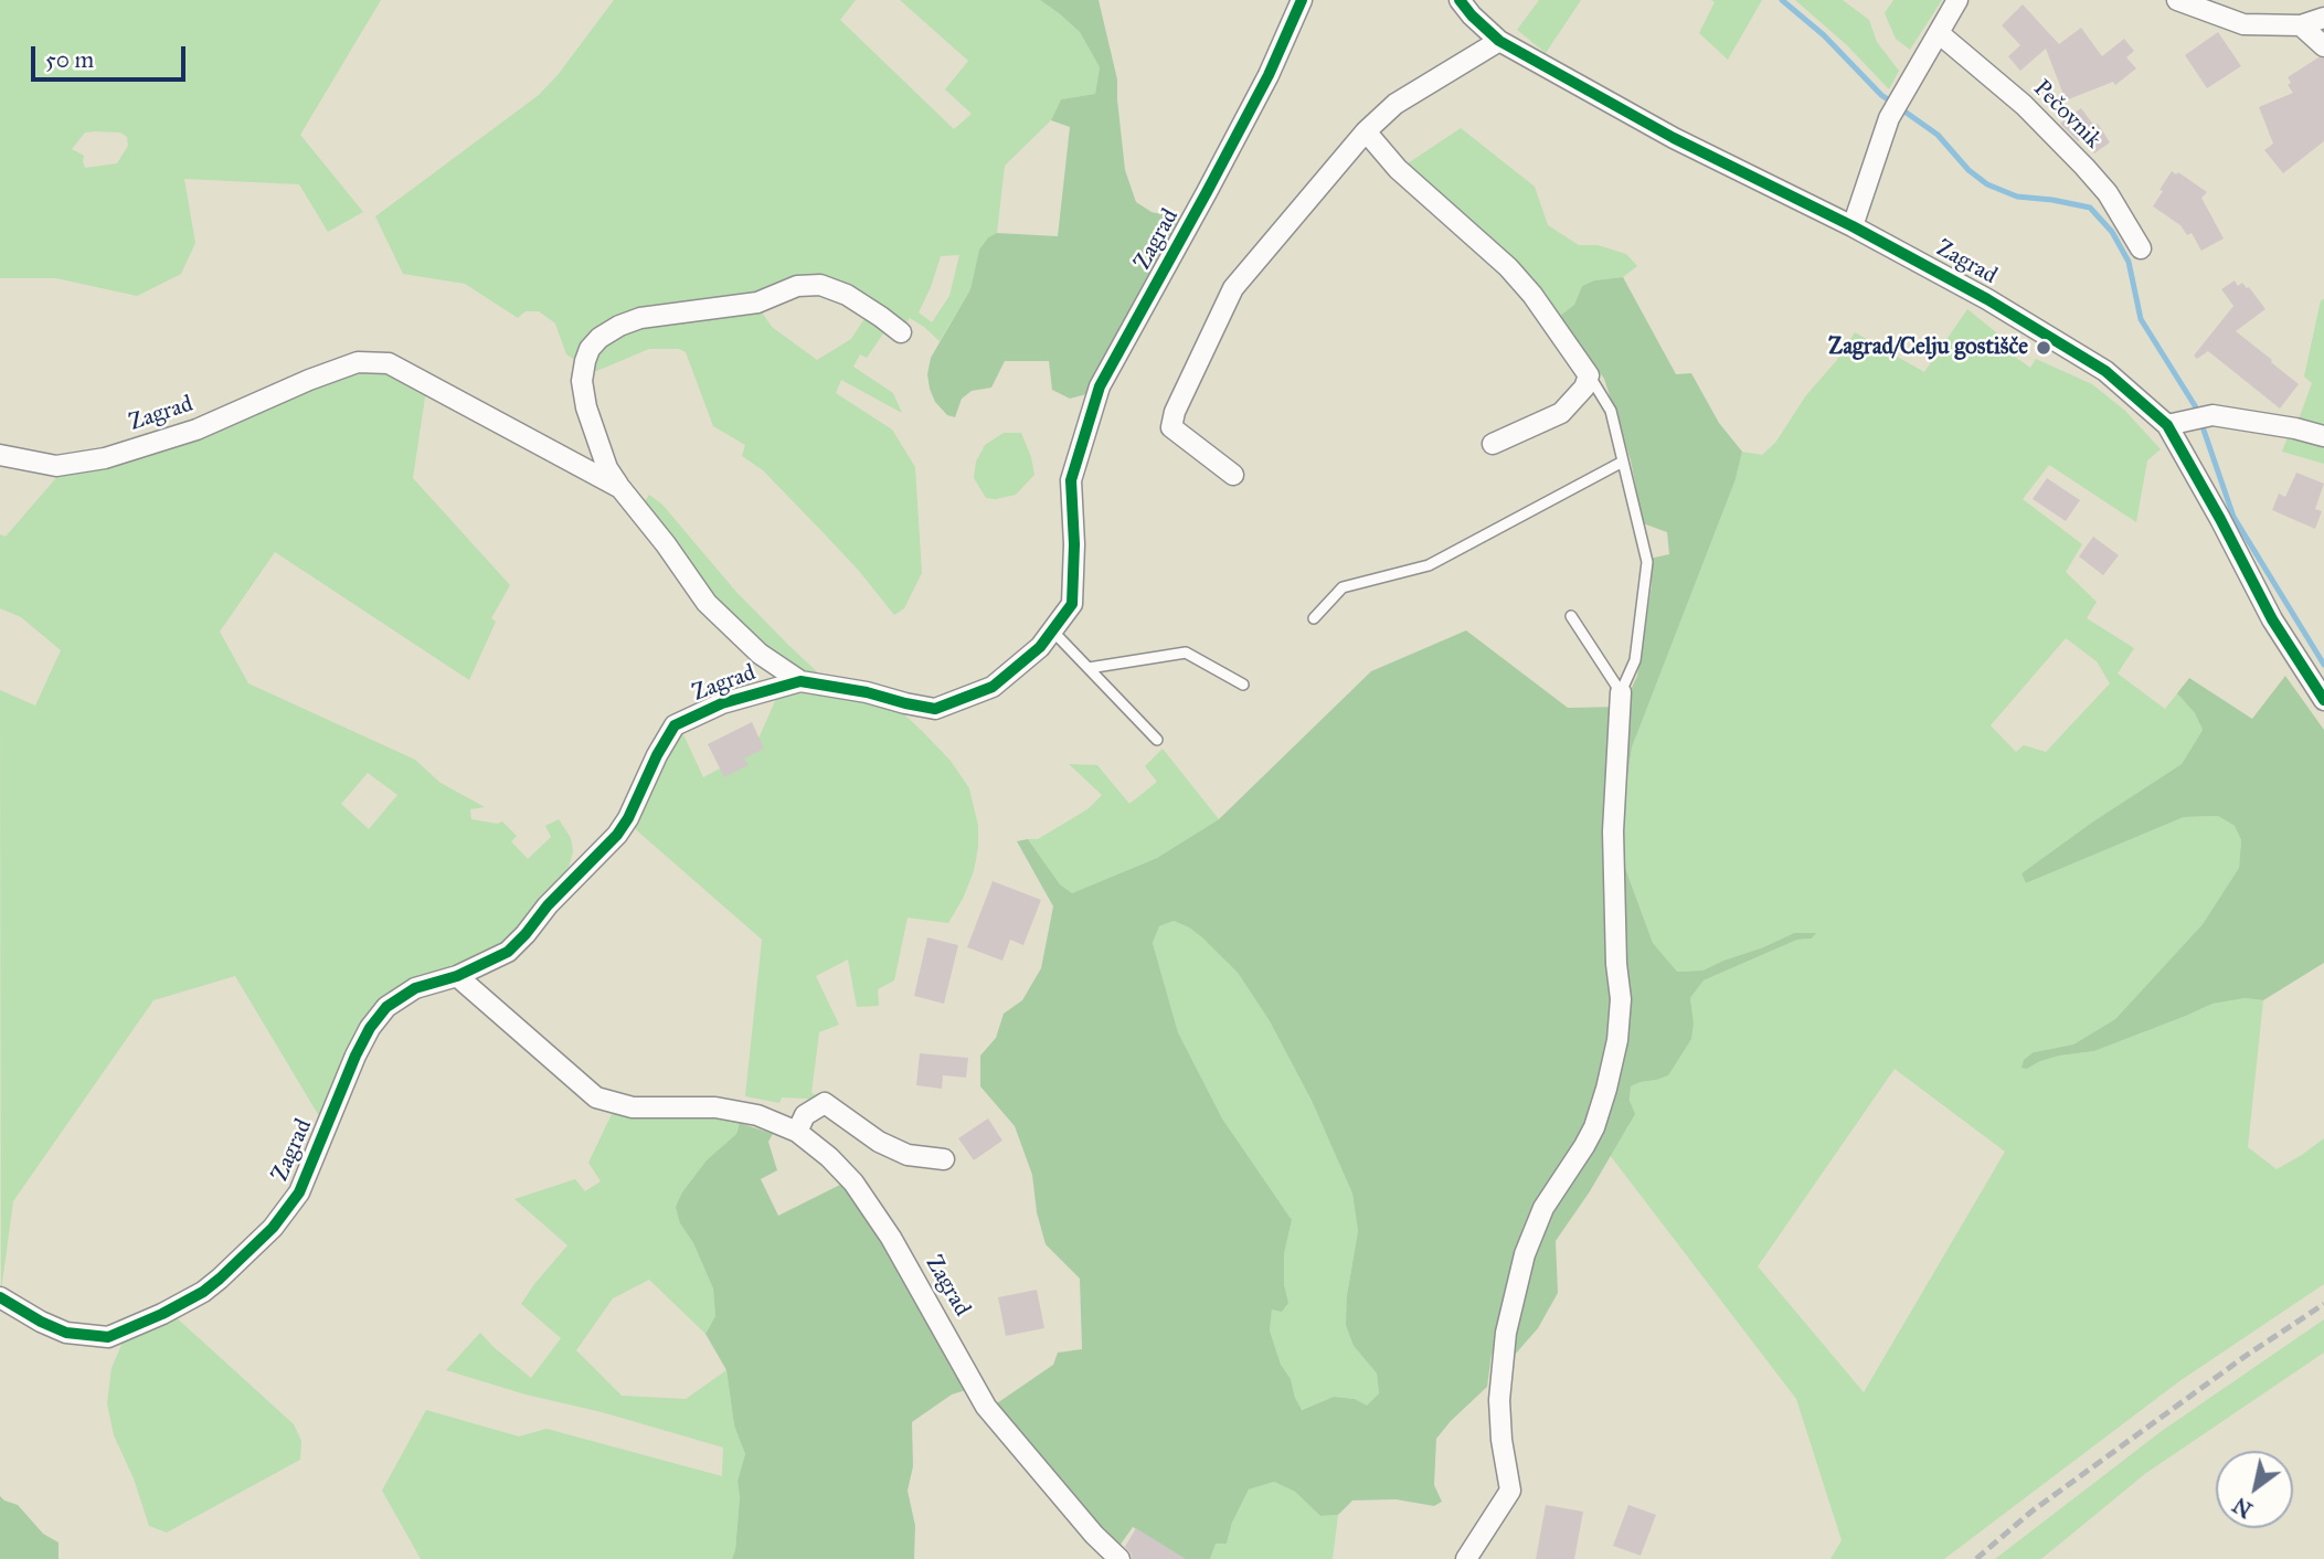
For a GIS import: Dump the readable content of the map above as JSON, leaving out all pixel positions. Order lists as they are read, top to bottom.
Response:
{
  "streets": {
    "street": ["Pečovnik", "Zagrad"]
  },
  "places": ["Zagrad/Celju gostišče"],
  "scale_bar": "50 m",
  "north": "bottom left"
}
